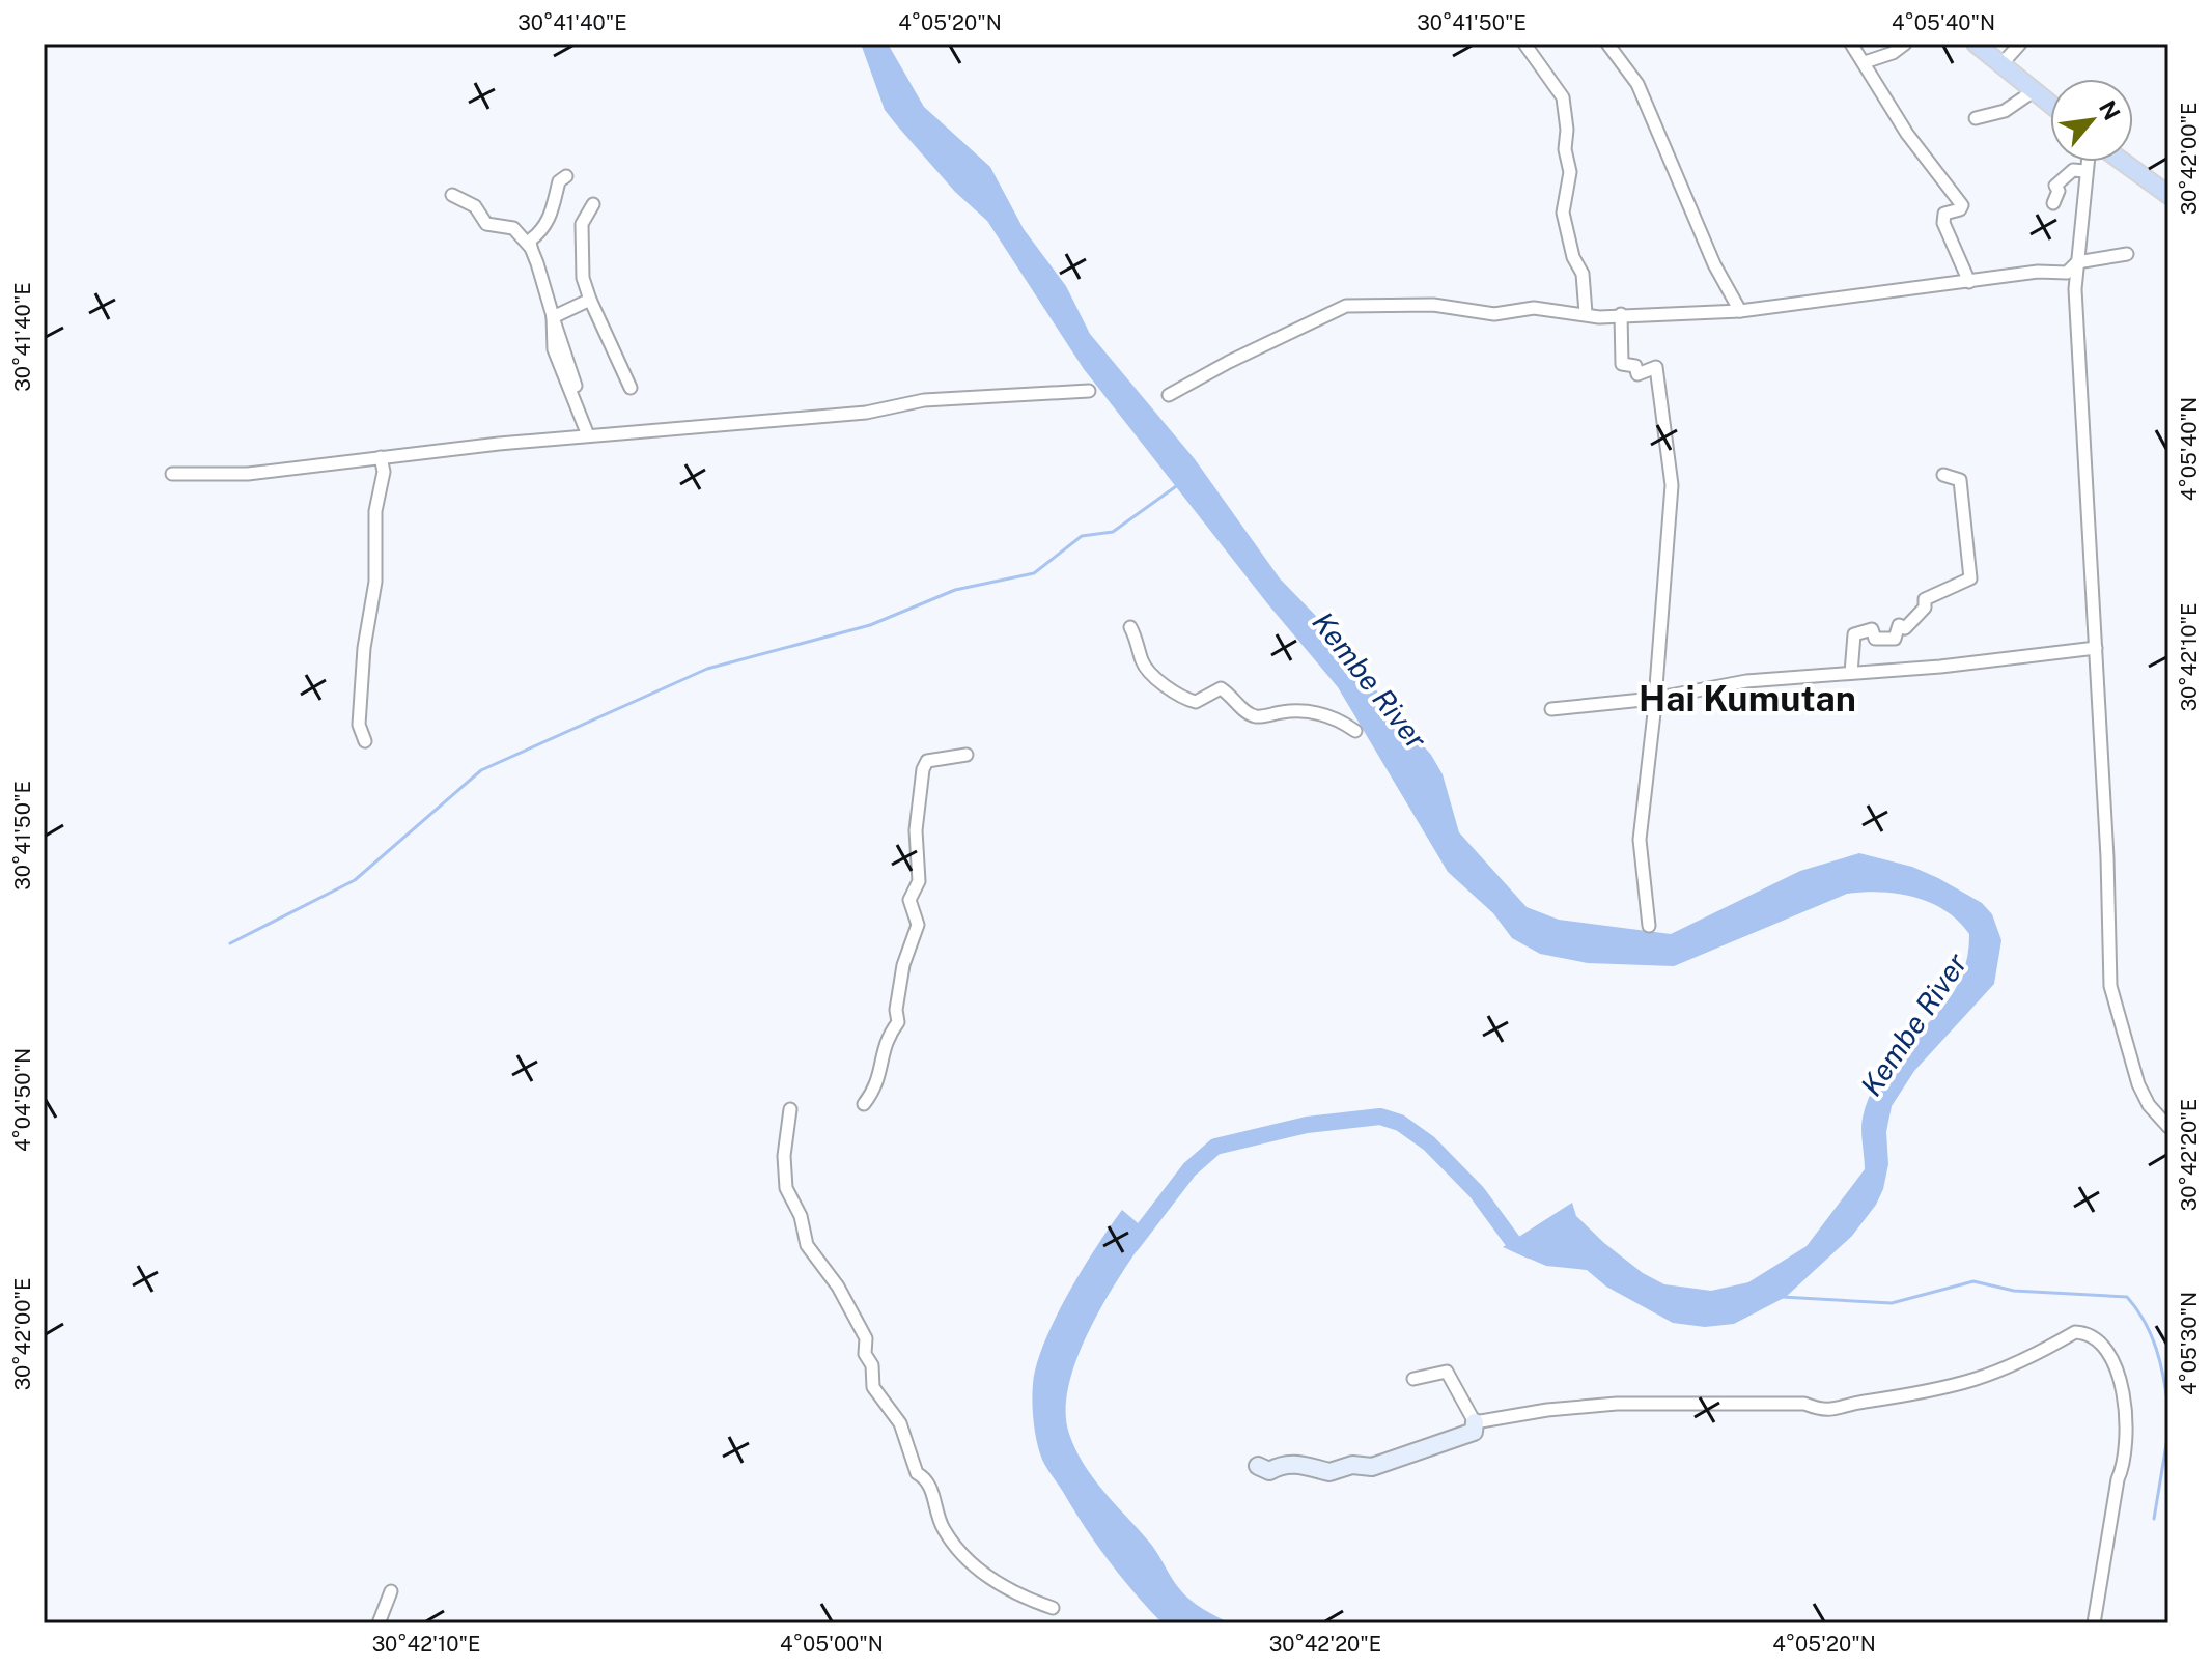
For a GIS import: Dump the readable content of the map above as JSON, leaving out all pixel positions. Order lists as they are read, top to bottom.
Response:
{
  "districts": ["Hai Kumutan"],
  "water": ["Kembe River"],
  "north": "top right",
  "coordinates": [
    "30°41'40\"E",
    "4°05'20\"N",
    "30°41'50\"E",
    "4°05'40\"N",
    "30°42'00\"E",
    "30°42'10\"E",
    "4°04'50\"N",
    "30°42'20\"E",
    "4°05'30\"N",
    "4°05'00\"N"
  ]
}
